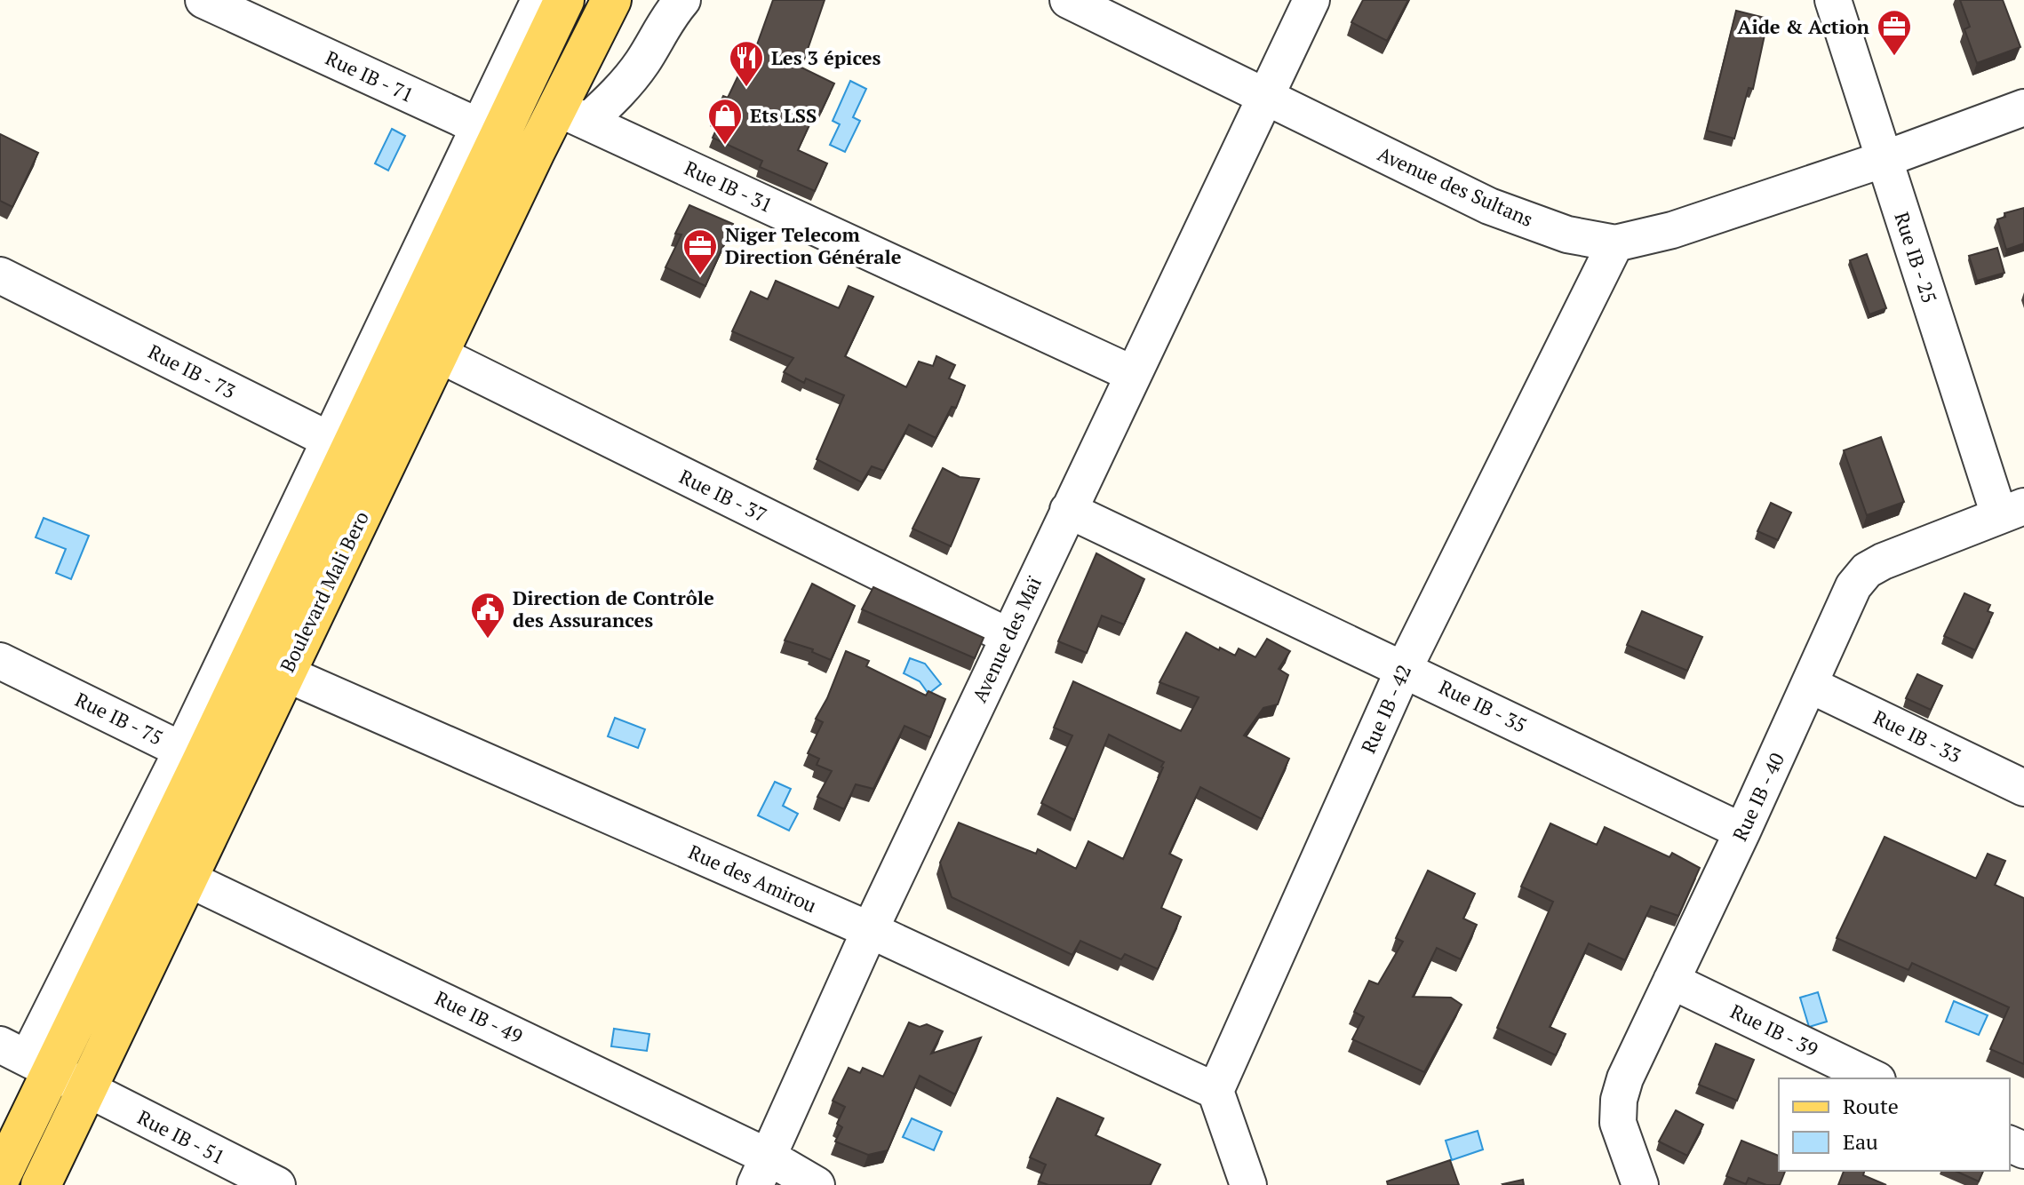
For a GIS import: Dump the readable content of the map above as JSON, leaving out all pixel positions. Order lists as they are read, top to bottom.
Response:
{
  "streets": {
    "main road": ["Boulevard Mali Bero"],
    "street": [
      "Rue IB - 71",
      "Rue IB - 31",
      "Avenue des Sultans",
      "Rue IB - 25",
      "Rue IB - 73",
      "Rue IB - 37",
      "Avenue des Maï",
      "Rue IB - 35",
      "Rue IB - 42",
      "Rue IB - 75",
      "Rue IB - 33",
      "Rue IB - 40",
      "Rue des Amirou",
      "Rue IB - 49",
      "Rue IB - 39",
      "Rue IB - 51"
    ]
  },
  "crossings": [
    ["Rue IB - 71", "Boulevard Mali Bero"],
    ["Rue IB - 31", "Boulevard Mali Bero"],
    ["Rue IB - 31", "Avenue des Maï"],
    ["Avenue des Sultans", "Rue IB - 25"],
    ["Avenue des Sultans", "Avenue des Maï"],
    ["Avenue des Sultans", "Rue IB - 42"],
    ["Rue IB - 25", "Rue IB - 40"],
    ["Rue IB - 73", "Boulevard Mali Bero"],
    ["Rue IB - 37", "Boulevard Mali Bero"],
    ["Rue IB - 37", "Avenue des Maï"],
    ["Boulevard Mali Bero", "Rue IB - 75"],
    ["Boulevard Mali Bero", "Rue des Amirou"],
    ["Boulevard Mali Bero", "Rue IB - 49"],
    ["Boulevard Mali Bero", "Rue IB - 51"],
    ["Avenue des Maï", "Rue IB - 35"],
    ["Avenue des Maï", "Rue des Amirou"],
    ["Avenue des Maï", "Rue IB - 49"],
    ["Rue IB - 35", "Rue IB - 42"],
    ["Rue IB - 35", "Rue IB - 40"],
    ["Rue IB - 42", "Rue des Amirou"],
    ["Rue IB - 33", "Rue IB - 40"],
    ["Rue IB - 40", "Rue IB - 39"]
  ],
  "places": {
    "office": ["Aide & Action", "Niger Telecom Direction Générale"],
    "restaurant": ["Les 3 épices"],
    "shop": ["Ets LSS"],
    "public building": ["Direction de Contrôle des Assurances"]
  },
  "legend": ["Route", "Eau"]
}
